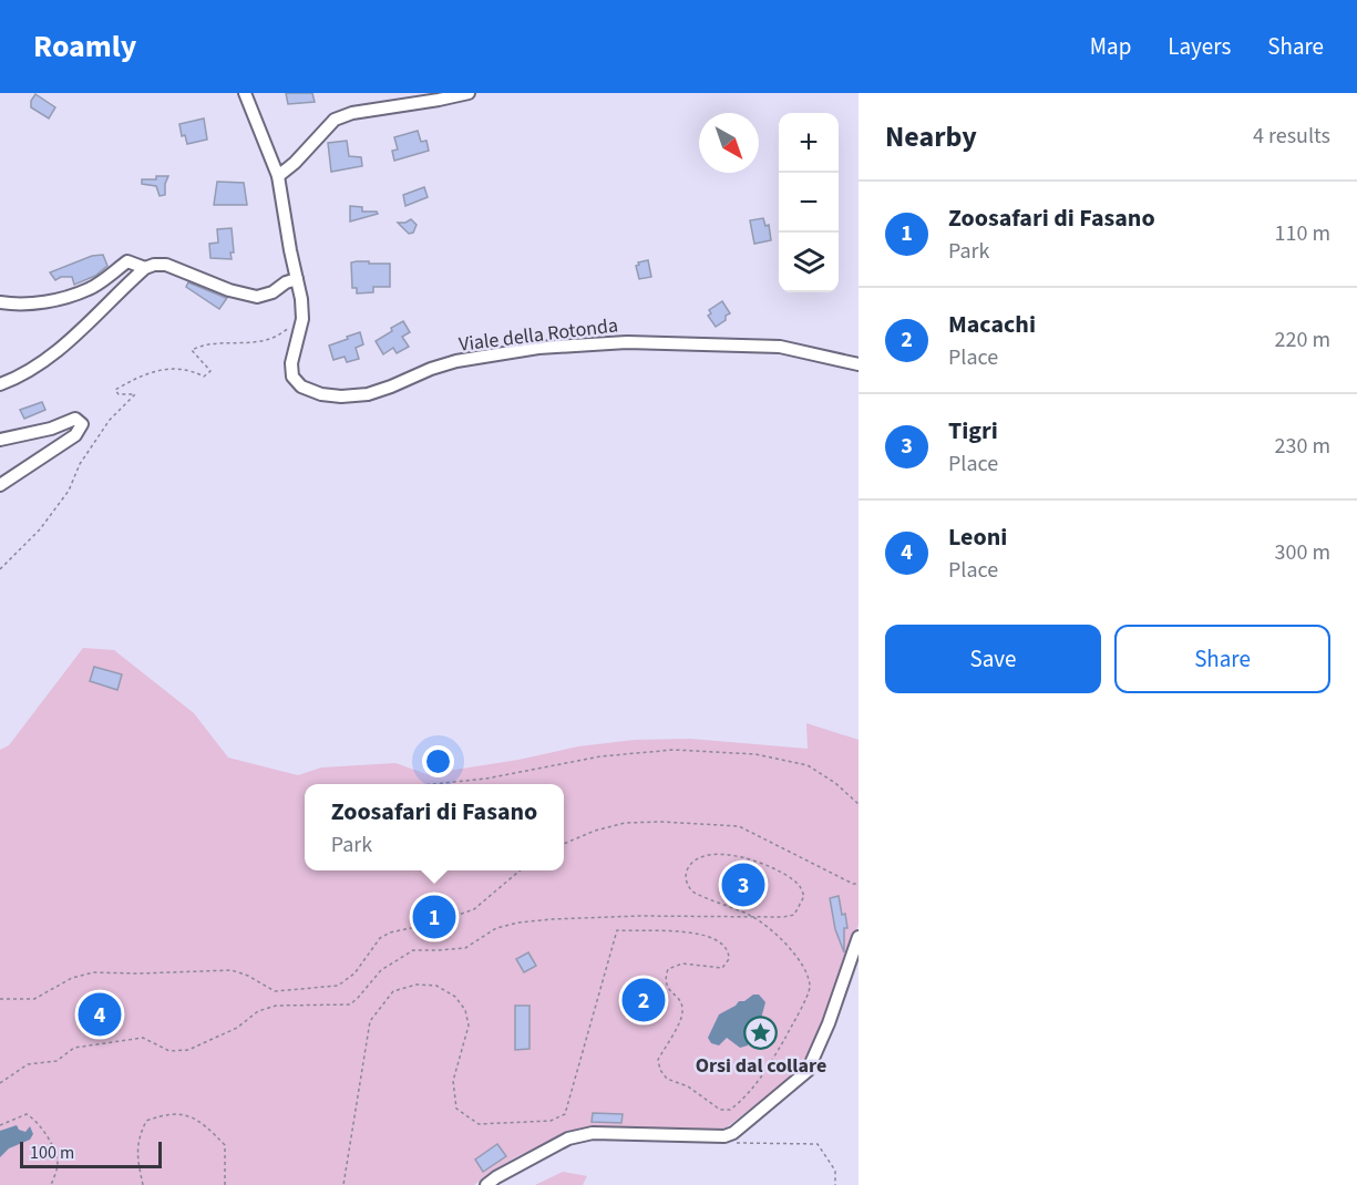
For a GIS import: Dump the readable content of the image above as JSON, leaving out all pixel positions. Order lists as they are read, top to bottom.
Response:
{
  "streets": {
    "street": ["Viale della Rotonda"]
  },
  "places": {
    "place": ["Orsi dal collare"]
  },
  "scale_bar": "100 m",
  "north": "bottom right",
  "page": {
    "header": "Roamly",
    "nav": ["Map", "Layers", "Share"],
    "heading": ["Nearby", "4 results"],
    "map_buttons": ["+", "−"],
    "list": [
      {
        "mark": "1",
        "name": "Zoosafari di Fasano",
        "note": "Park",
        "value": "110 m"
      },
      {
        "mark": "2",
        "name": "Macachi",
        "note": "Place",
        "value": "220 m"
      },
      {
        "mark": "3",
        "name": "Tigri",
        "note": "Place",
        "value": "230 m"
      },
      {
        "mark": "4",
        "name": "Leoni",
        "note": "Place",
        "value": "300 m"
      }
    ],
    "buttons": ["Save", "Share"],
    "popup": ["Zoosafari di Fasano", "Park"],
    "pins": [
      "3",
      "1",
      "2",
      "4"
    ],
    "scale": "100 m"
  }
}
